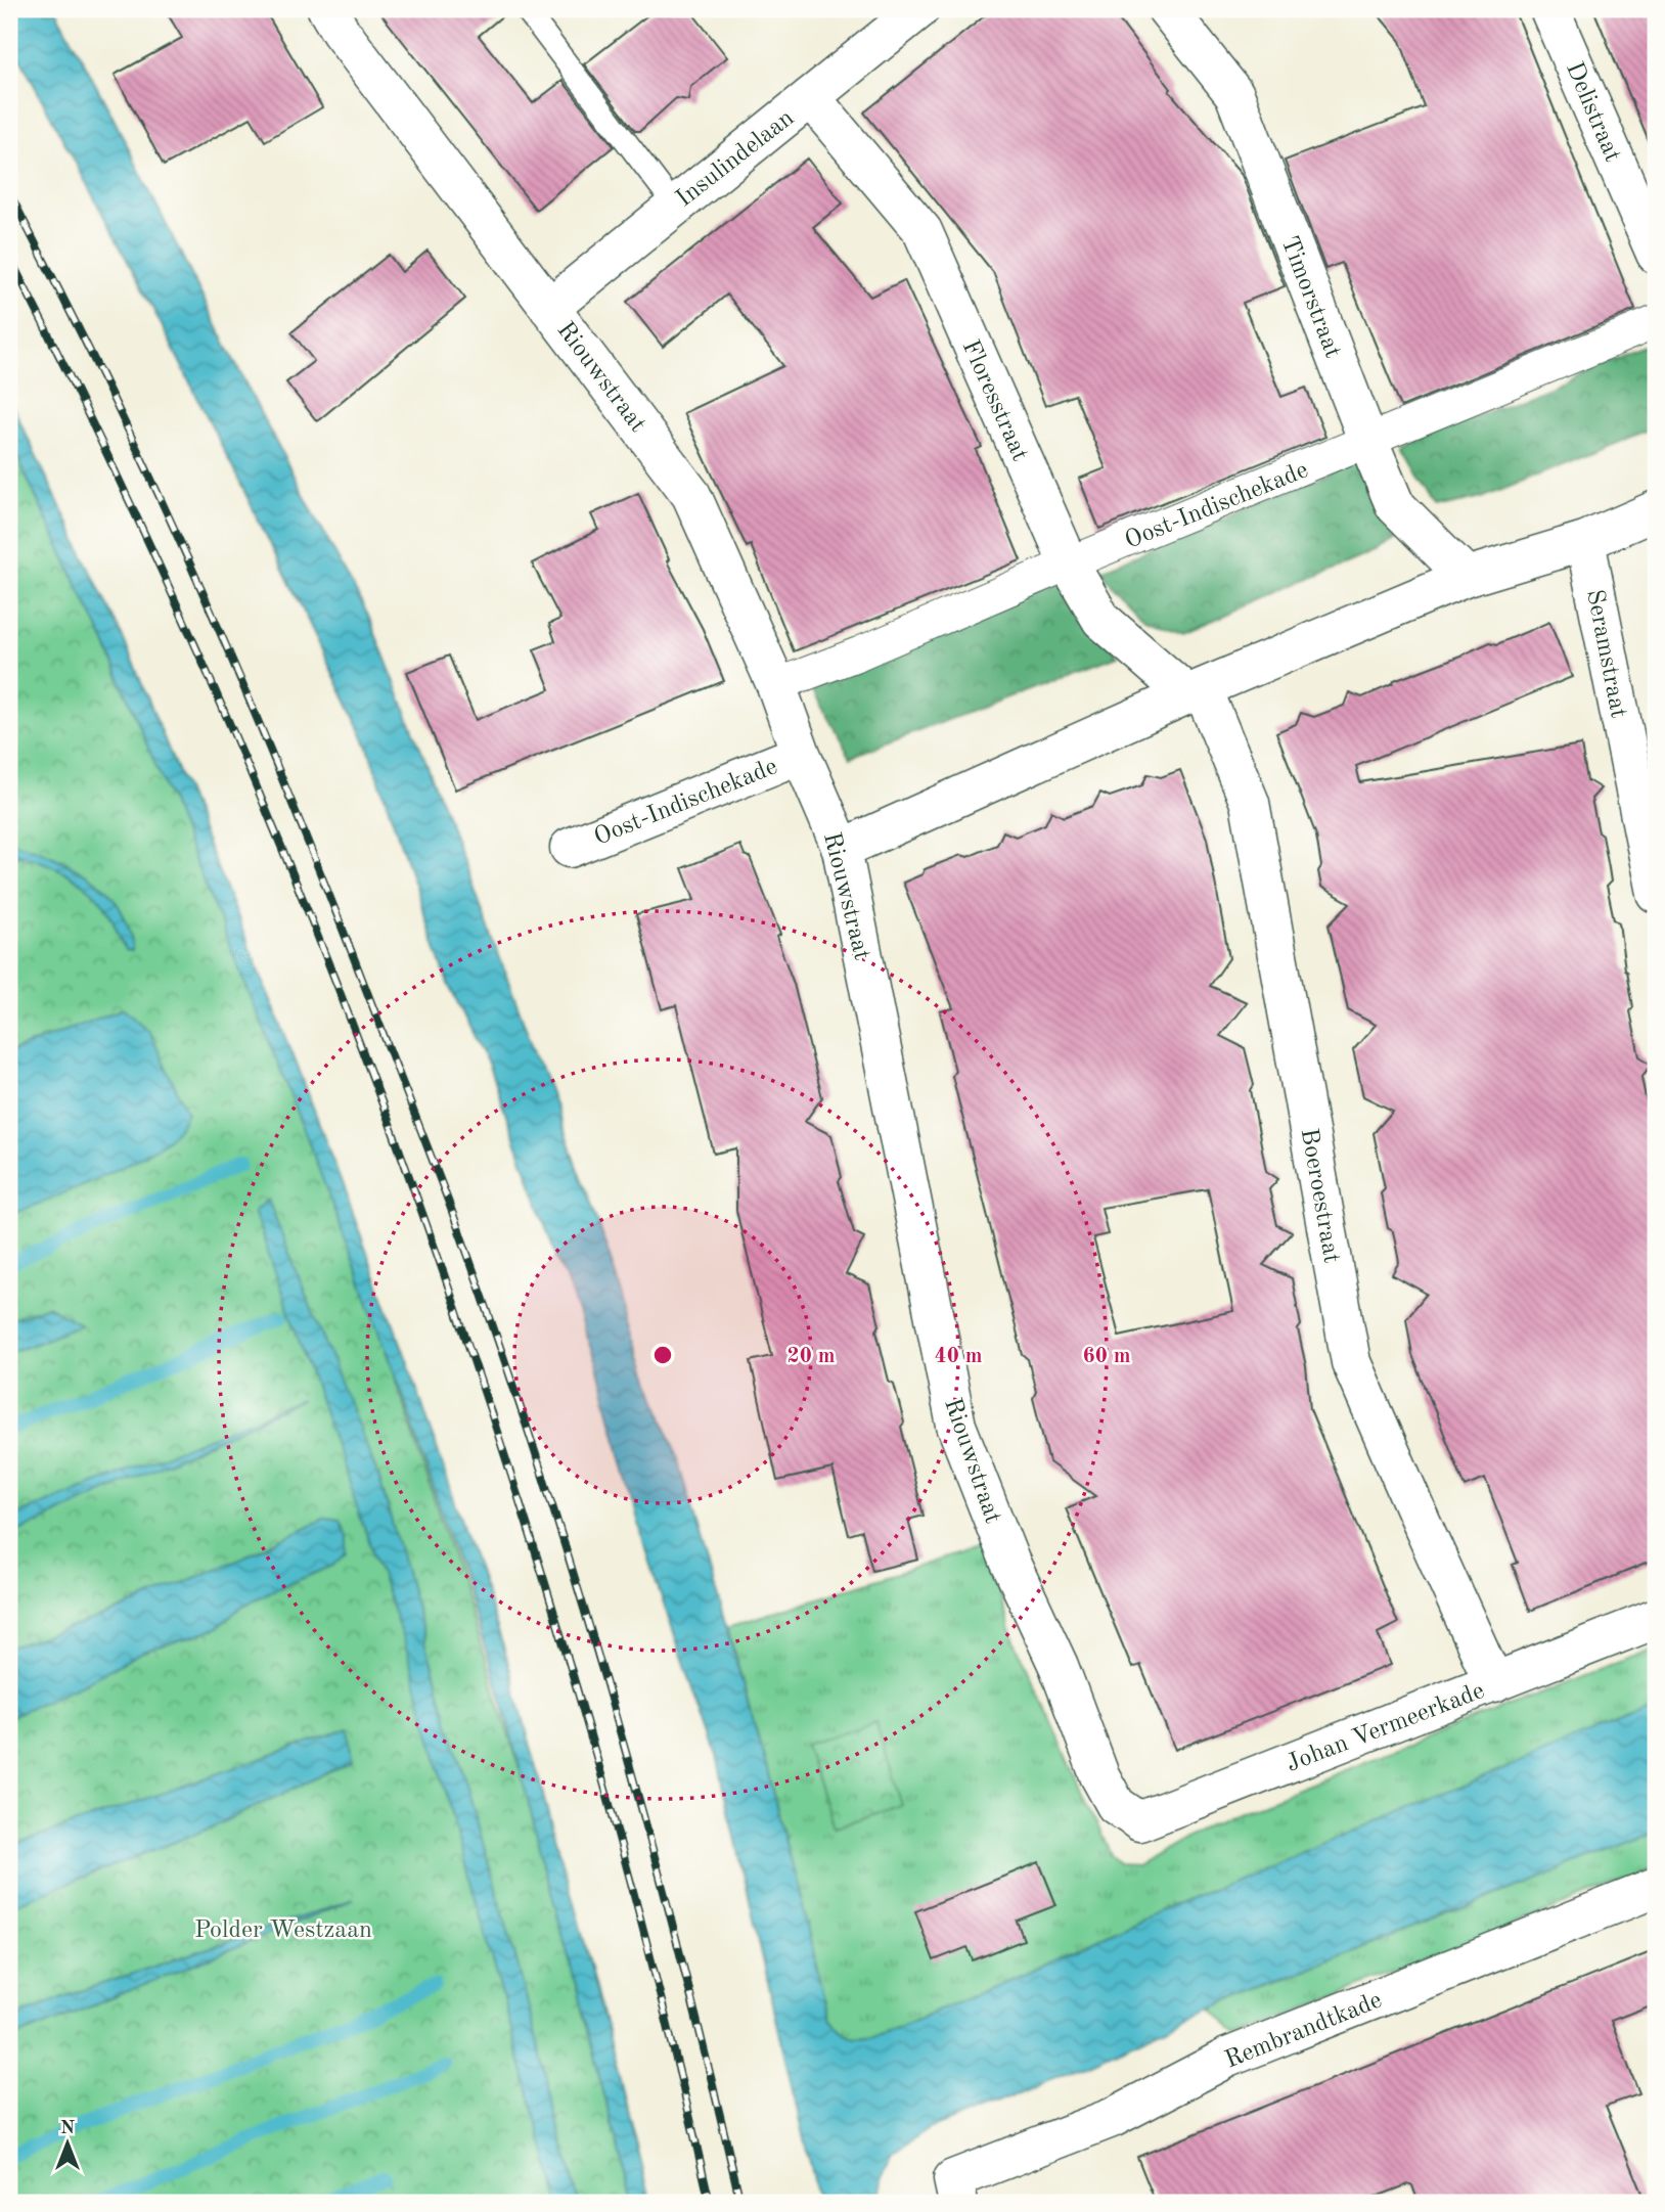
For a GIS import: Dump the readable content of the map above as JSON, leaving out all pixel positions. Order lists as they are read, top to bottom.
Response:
{
  "streets": {
    "street": [
      "Delistraat",
      "Insulindelaan",
      "Timorstraat",
      "Riouwstraat",
      "Floresstraat",
      "Oost-Indischekade",
      "Seramstraat",
      "Boeroestraat",
      "Johan Vermeerkade",
      "Rembrandtkade"
    ]
  },
  "crossings": [
    ["Insulindelaan", "Riouwstraat"],
    ["Insulindelaan", "Floresstraat"],
    ["Timorstraat", "Oost-Indischekade"],
    ["Riouwstraat", "Oost-Indischekade"],
    ["Riouwstraat", "Johan Vermeerkade"],
    ["Floresstraat", "Oost-Indischekade"],
    ["Floresstraat", "Boeroestraat"],
    ["Boeroestraat", "Johan Vermeerkade"]
  ],
  "parks": ["Polder Westzaan"],
  "north": "top",
  "rings": ["20 m", "40 m", "60 m"]
}
